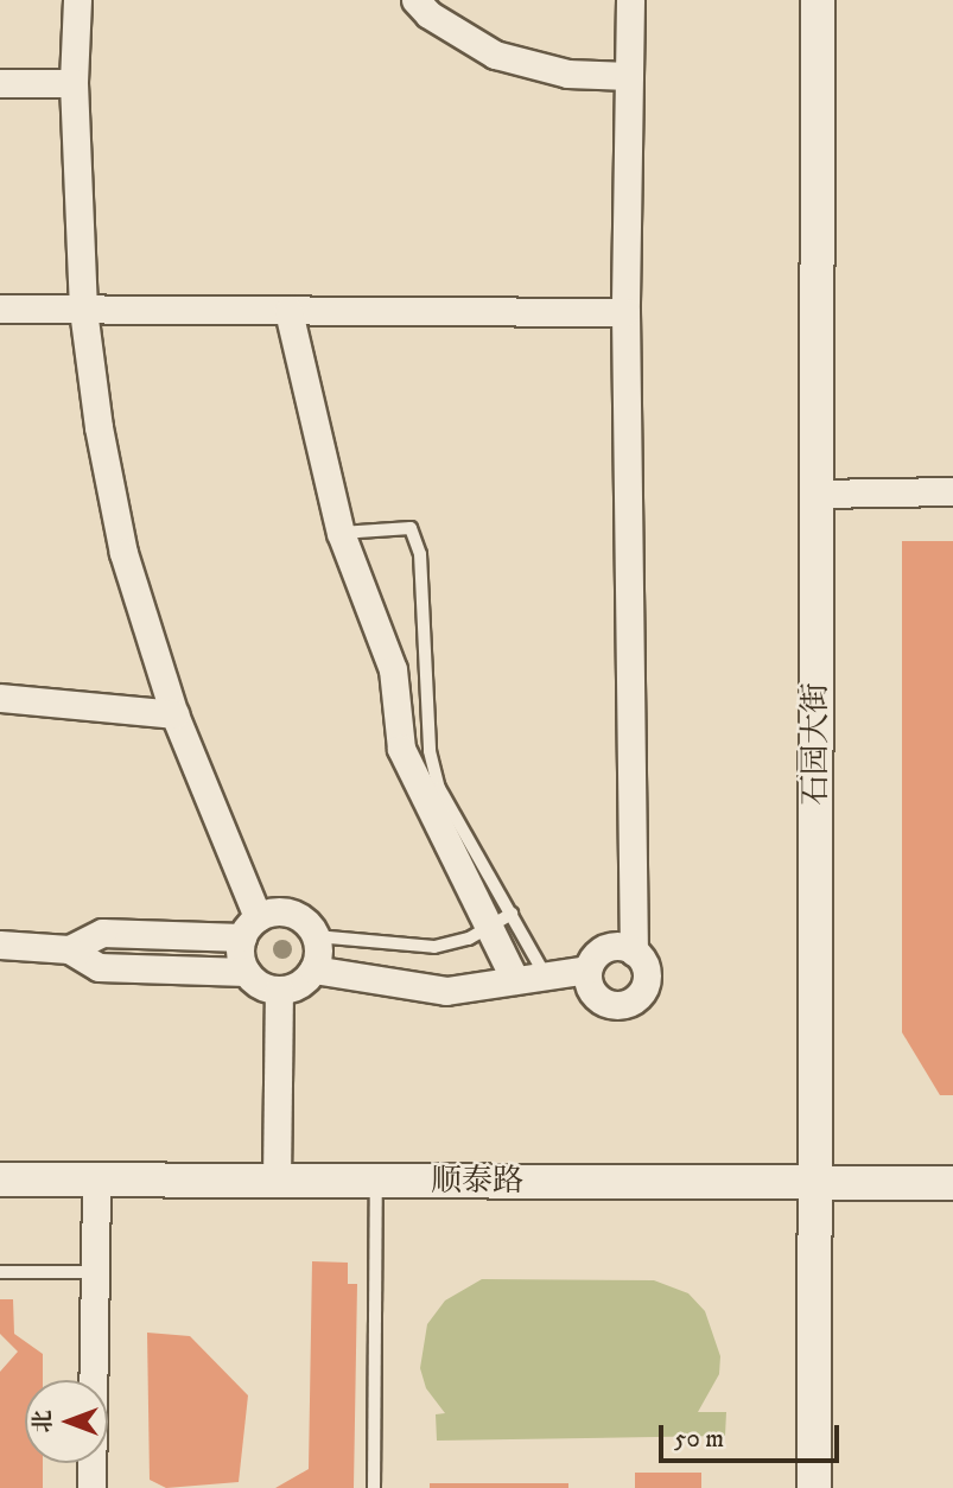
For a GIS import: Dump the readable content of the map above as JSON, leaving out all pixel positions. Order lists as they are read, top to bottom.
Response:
{
  "streets": {
    "street": ["石园大街", "顺泰路"]
  },
  "crossings": [
    ["石园大街", "顺泰路"]
  ],
  "scale_bar": "50 m",
  "north": "left"
}
